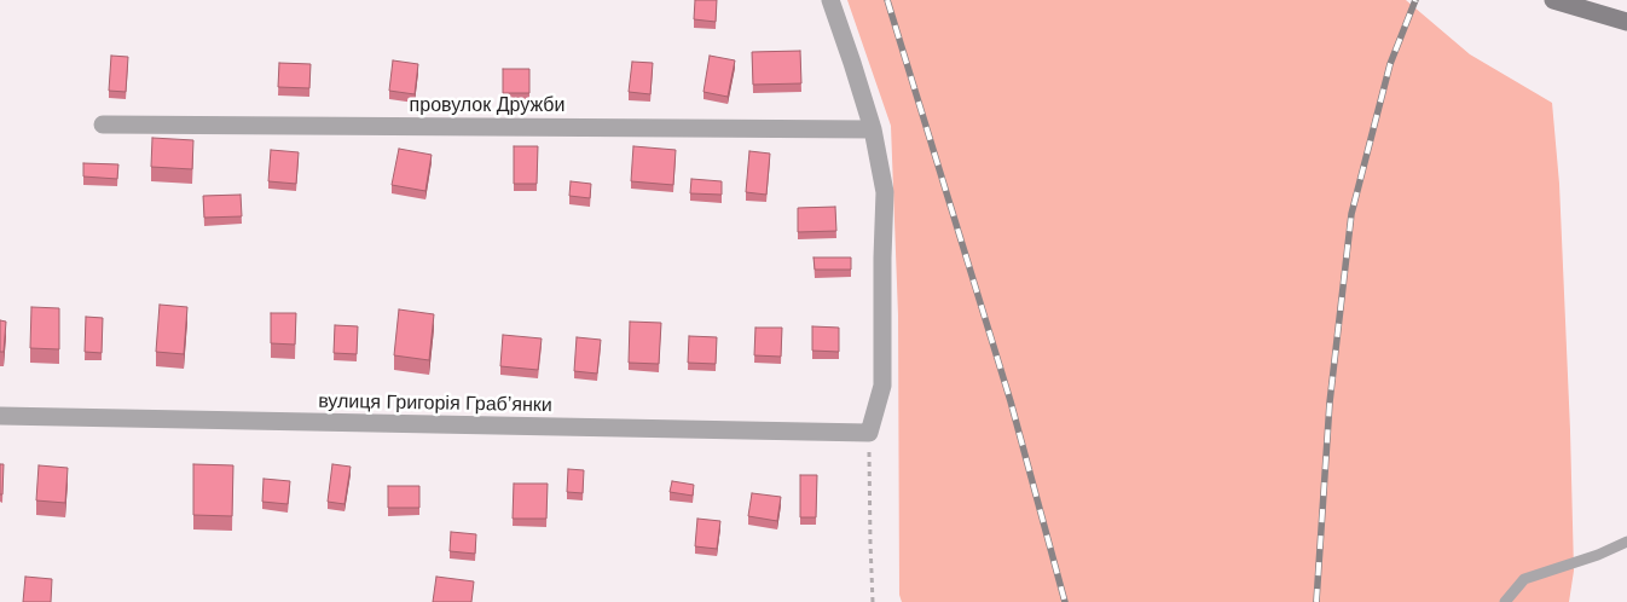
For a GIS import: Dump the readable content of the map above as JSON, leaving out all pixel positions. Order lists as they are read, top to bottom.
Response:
{
  "streets": {
    "street": ["провулок Дружби", "вулиця Григорія Грабʼянки"]
  }
}
